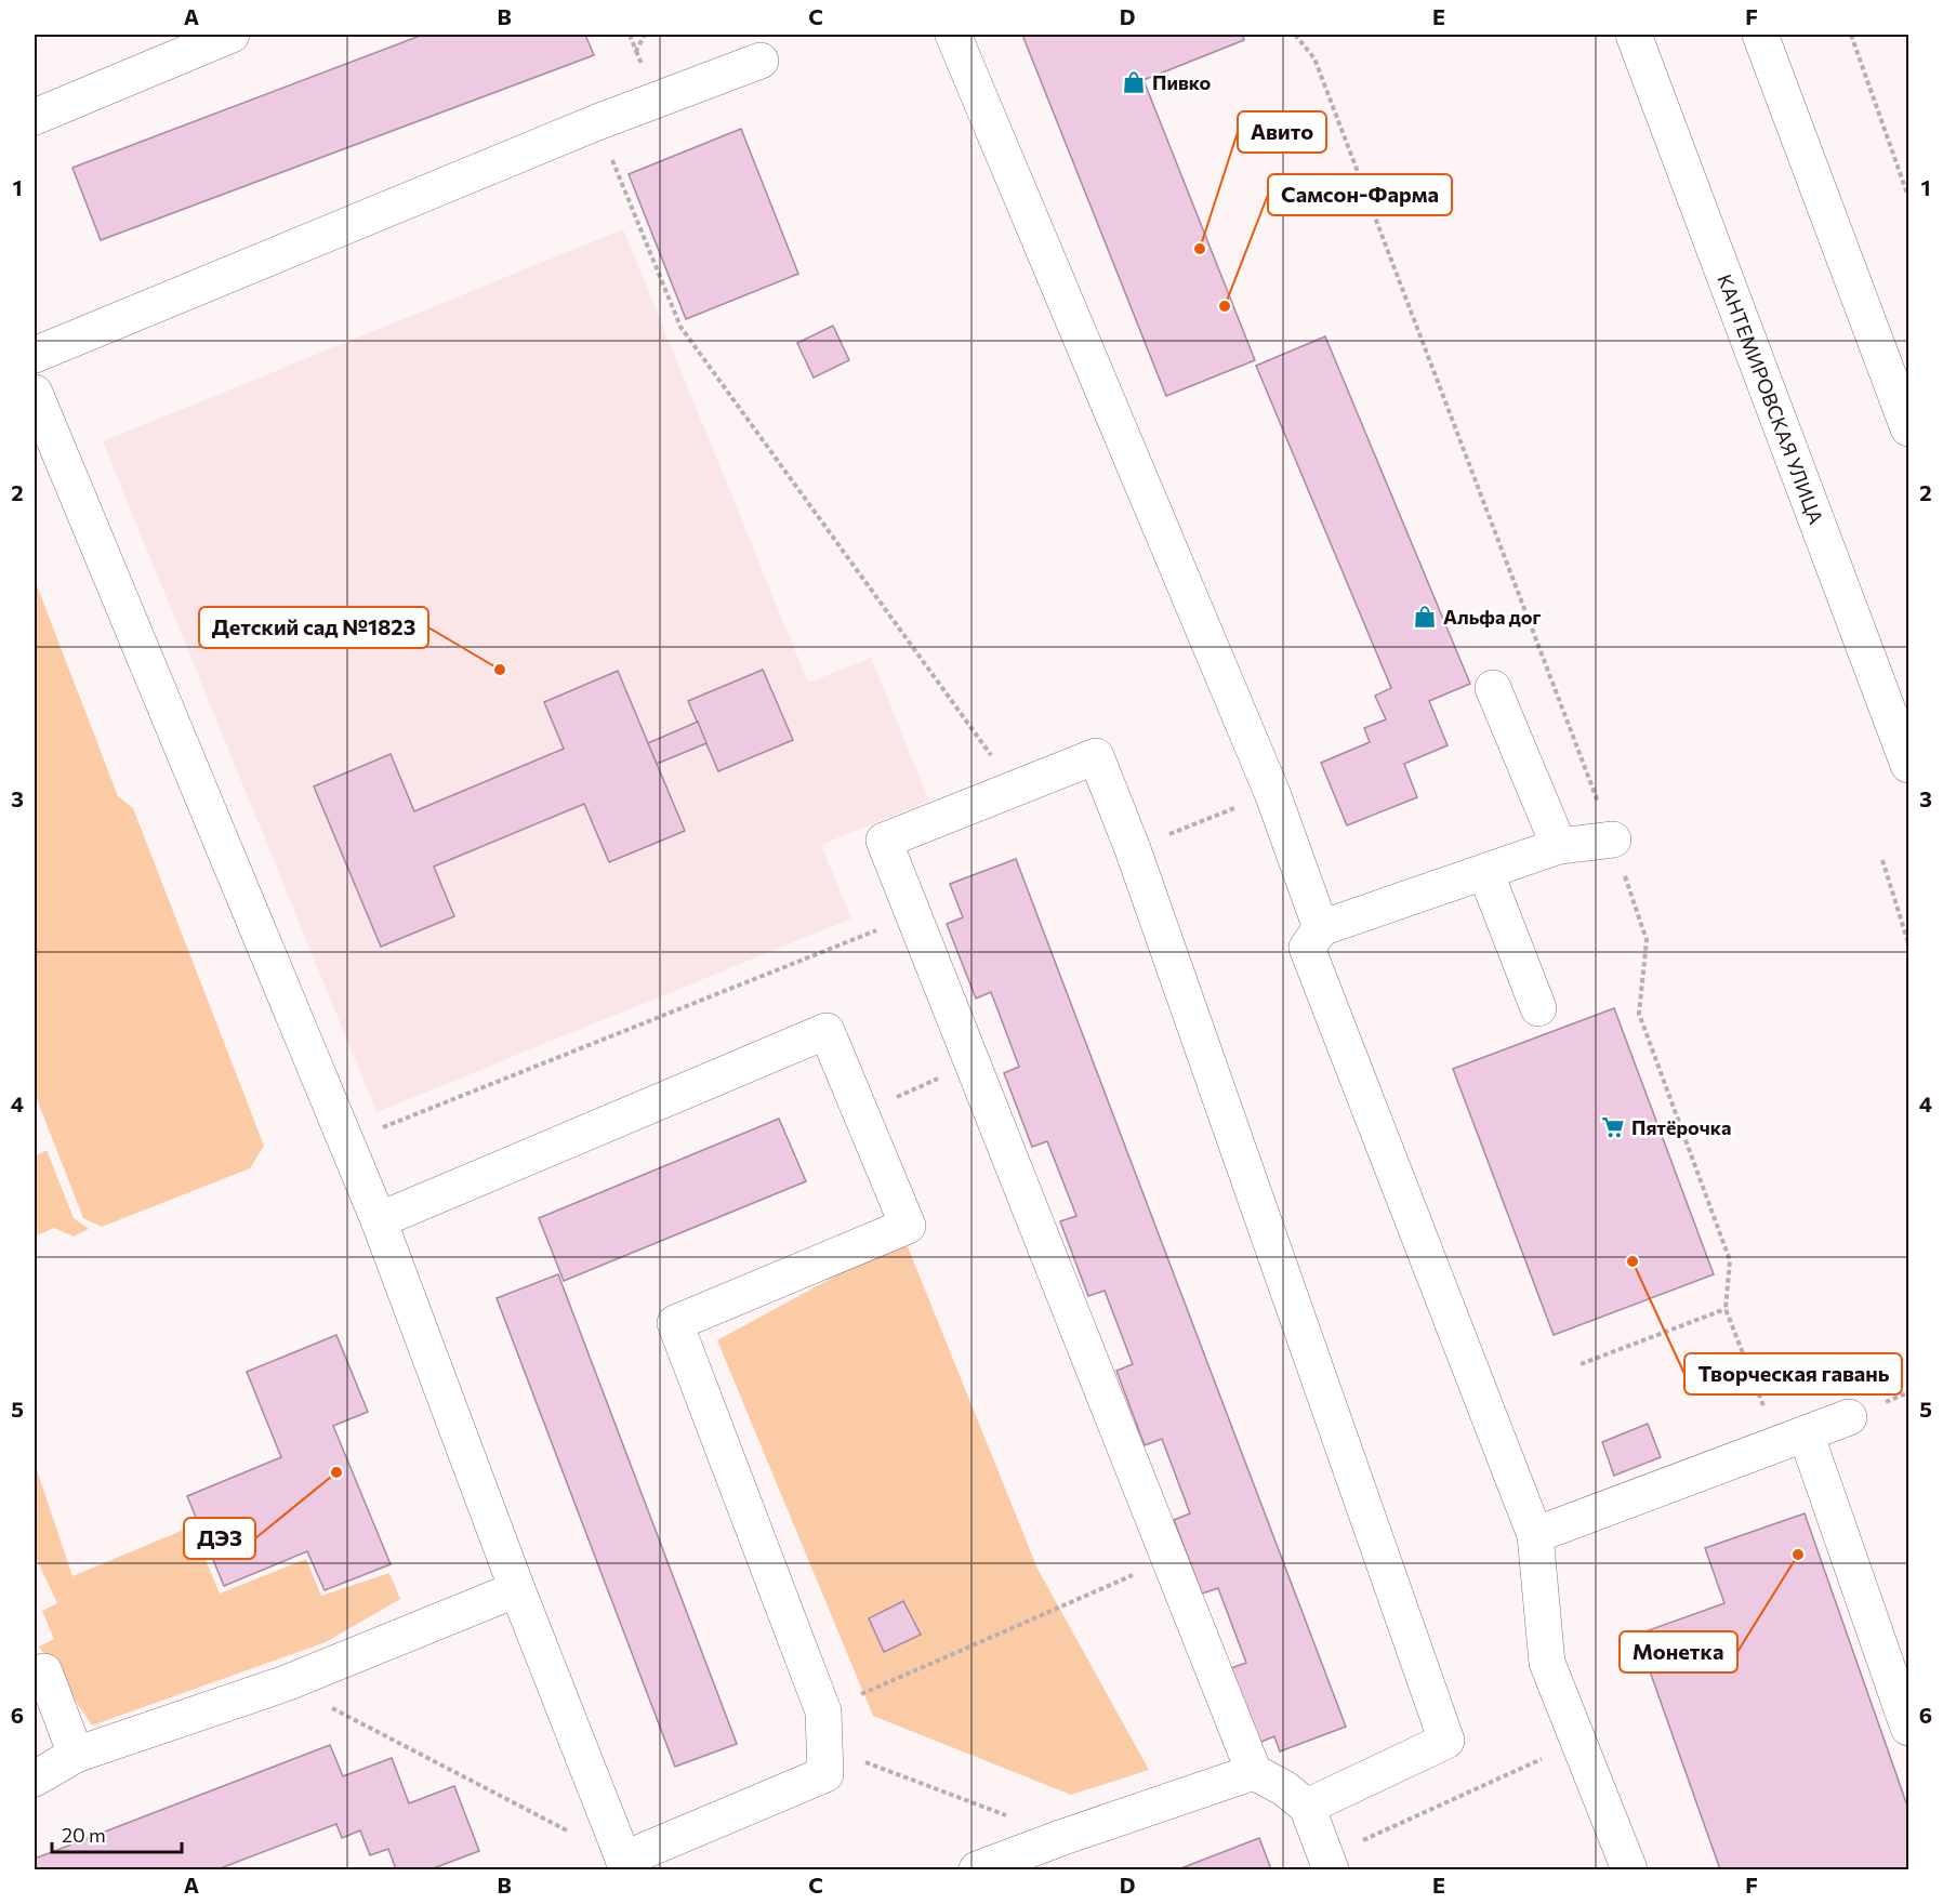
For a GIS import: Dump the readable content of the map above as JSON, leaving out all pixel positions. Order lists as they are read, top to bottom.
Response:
{
  "streets": {
    "main road": ["КАНТЕМИРОВСКАЯ УЛИЦА"]
  },
  "places": {
    "shop": ["Пивко", "Альфа дог"],
    "other": [
      "Авито",
      "Самсон-Фарма",
      "Детский сад №1823",
      "Творческая гавань",
      "ДЭЗ",
      "Монетка"
    ],
    "supermarket": ["Пятёрочка"]
  },
  "scale_bar": "20 m",
  "grid": {
    "columns": [
      "A",
      "B",
      "C",
      "D",
      "E",
      "F"
    ],
    "rows": [
      "1",
      "2",
      "3",
      "4",
      "5",
      "6"
    ]
  }
}
